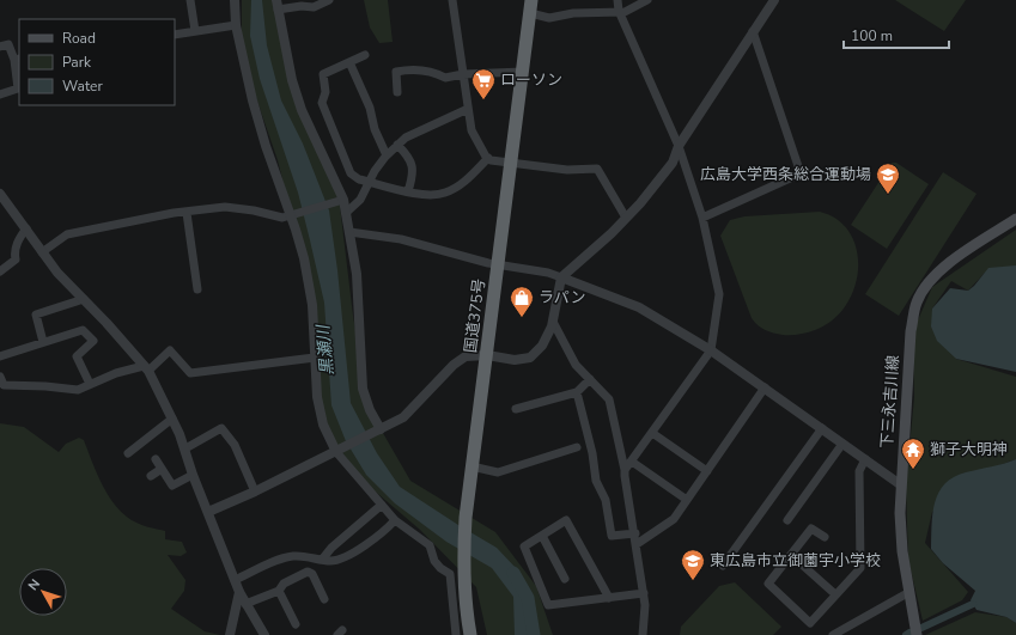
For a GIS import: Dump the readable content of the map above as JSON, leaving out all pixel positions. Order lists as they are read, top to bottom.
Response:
{
  "streets": {
    "highway": ["国道375号"],
    "main road": ["下三永吉川線"]
  },
  "water": ["黒瀬川"],
  "places": {
    "supermarket": ["ローソン"],
    "school or university": ["広島大学西条総合運動場", "東広島市立御薗宇小学校"],
    "shop": ["ラパン"],
    "temple": ["獅子大明神"]
  },
  "legend": ["Road", "Park", "Water"],
  "scale_bar": "100 m",
  "north": "top left"
}
